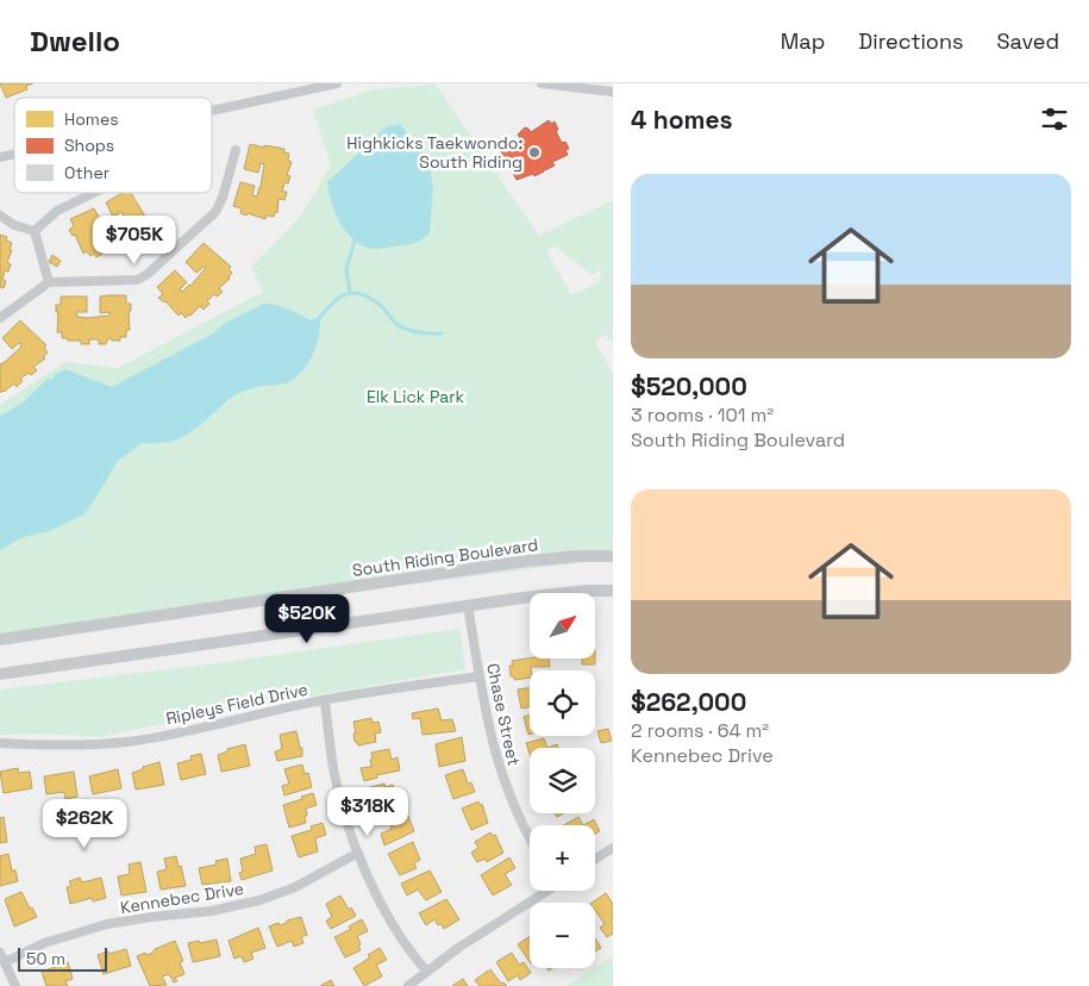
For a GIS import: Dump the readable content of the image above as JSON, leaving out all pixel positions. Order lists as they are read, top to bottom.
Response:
{
  "streets": {
    "street": [
      "South Riding Boulevard",
      "Ripleys Field Drive",
      "Chase Street",
      "Kennebec Drive"
    ]
  },
  "crossings": [
    ["Ripleys Field Drive", "Chase Street"]
  ],
  "parks": ["Elk Lick Park"],
  "places": ["Highkicks Taekwondo: South Riding"],
  "legend": ["Homes", "Shops", "Other"],
  "scale_bar": "50 m",
  "north": "top right",
  "page": {
    "header": "Dwello",
    "nav": ["Map", "Directions", "Saved"],
    "heading": "4 homes",
    "list": [
      {
        "name": "$520,000",
        "note": "3 rooms · 101 m² · South Riding Boulevard"
      },
      {
        "name": "$262,000",
        "note": "2 rooms · 64 m² · Kennebec Drive"
      }
    ],
    "price": [
      "$705K",
      "$520K",
      "$318K",
      "$262K"
    ],
    "map_buttons": ["+", "−"],
    "scale": "50 m"
  }
}
